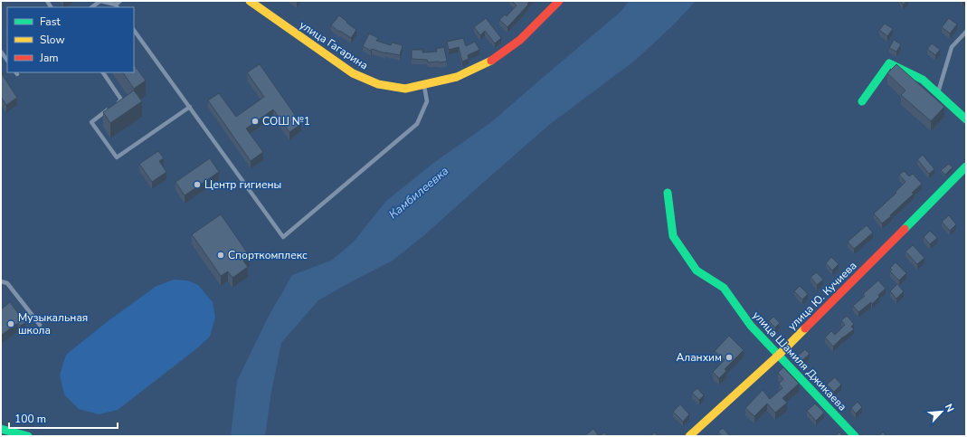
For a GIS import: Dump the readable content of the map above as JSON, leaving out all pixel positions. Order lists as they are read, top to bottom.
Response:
{
  "streets": {
    "street": ["улица Гагарина", "улица Ю. Кучиева", "улица Шамиля Джикаева"]
  },
  "crossings": [
    ["улица Ю. Кучиева", "улица Шамиля Джикаева"]
  ],
  "water": ["Камбилеевка"],
  "places": [
    "СОШ №1",
    "Центр гигиены",
    "Спорткомплекс",
    "Музыкальная школа",
    "Аланхим"
  ],
  "legend": ["Fast", "Slow", "Jam"],
  "scale_bar": "100 m",
  "north": "top right"
}
